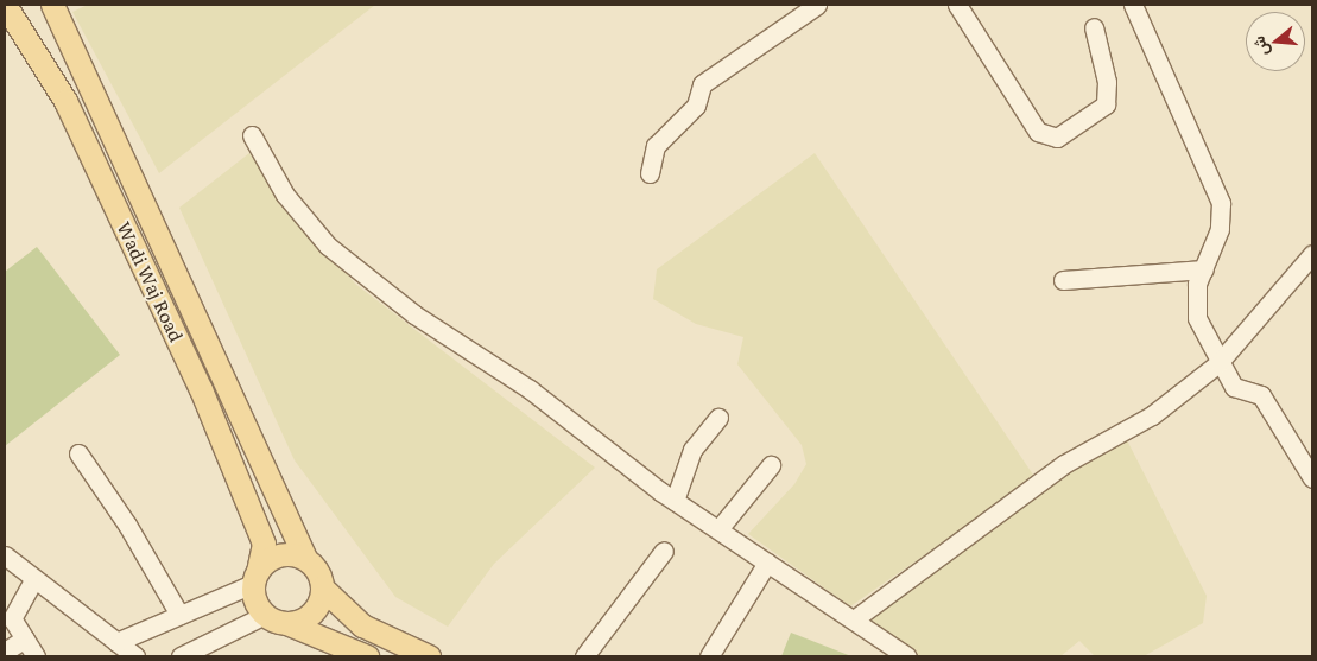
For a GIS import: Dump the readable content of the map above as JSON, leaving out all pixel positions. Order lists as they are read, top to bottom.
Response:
{
  "streets": {
    "main road": ["Wadi Waj Road"]
  },
  "north": "left"
}
